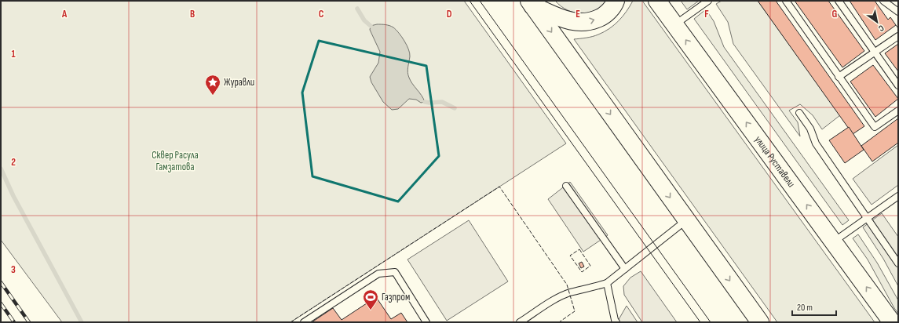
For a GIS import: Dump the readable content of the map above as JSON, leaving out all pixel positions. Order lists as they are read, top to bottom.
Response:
{
  "streets": {
    "main road": ["улица Руставели"]
  },
  "parks": ["Сквер Расула Гамзатова"],
  "places": {
    "place": ["Журавли"],
    "sports": ["Газпром"]
  },
  "scale_bar": "20 m",
  "north": "bottom right",
  "grid": {
    "columns": [
      "A",
      "B",
      "C",
      "D",
      "E",
      "F",
      "G"
    ],
    "rows": ["1", "2", "3"]
  }
}
